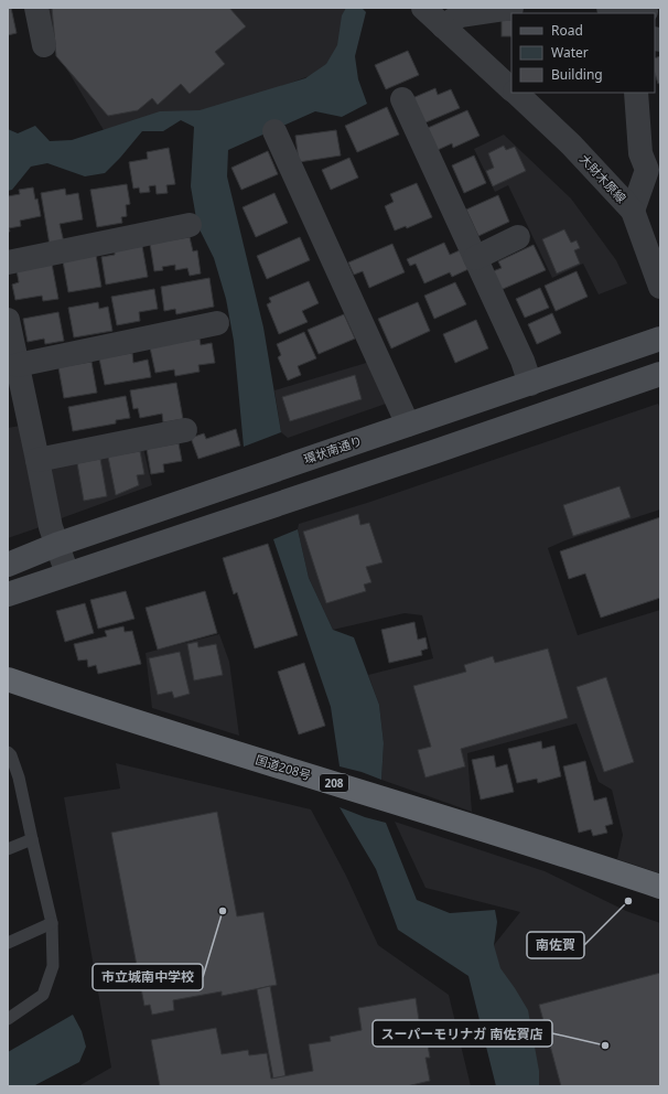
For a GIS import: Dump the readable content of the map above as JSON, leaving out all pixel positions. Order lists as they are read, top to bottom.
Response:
{
  "streets": {
    "highway": ["国道208号", "208"],
    "main road": ["環状南通り"],
    "street": ["大財木原線"]
  },
  "places": ["南佐賀", "市立城南中学校", "スーパーモリナガ 南佐賀店"],
  "legend": ["Road", "Water", "Building"]
}
